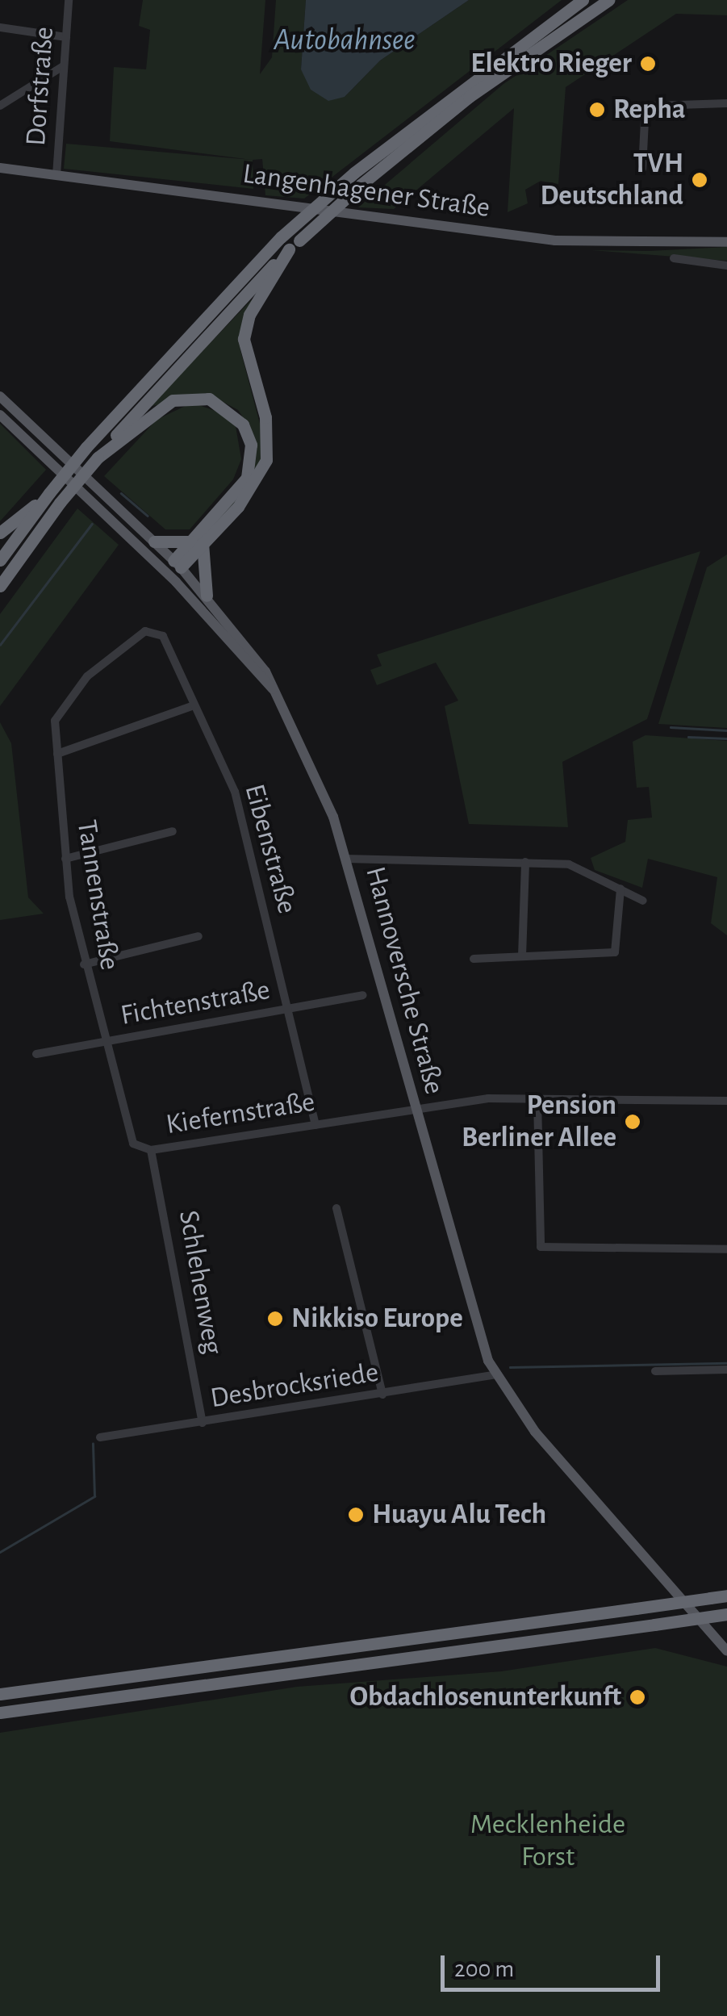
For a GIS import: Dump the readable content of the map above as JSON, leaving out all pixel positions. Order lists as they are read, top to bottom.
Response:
{
  "streets": {
    "main road": ["Langenhagener Straße", "Hannoversche Straße"],
    "street": [
      "Dorfstraße",
      "Eibenstraße",
      "Tannenstraße",
      "Fichtenstraße",
      "Kiefernstraße",
      "Schlehenweg",
      "Desbrocksriede"
    ]
  },
  "crossings": [
    ["Dorfstraße", "Langenhagener Straße"],
    ["Eibenstraße", "Tannenstraße"],
    ["Eibenstraße", "Fichtenstraße"],
    ["Eibenstraße", "Kiefernstraße"],
    ["Tannenstraße", "Fichtenstraße"],
    ["Tannenstraße", "Kiefernstraße"],
    ["Hannoversche Straße", "Kiefernstraße"],
    ["Hannoversche Straße", "Desbrocksriede"],
    ["Fichtenstraße", "Kiefernstraße"],
    ["Kiefernstraße", "Schlehenweg"],
    ["Schlehenweg", "Desbrocksriede"]
  ],
  "water": ["Autobahnsee"],
  "parks": ["Mecklenheide Forst"],
  "places": [
    "Elektro Rieger",
    "Repha",
    "TVH Deutschland",
    "Pension Berliner Allee",
    "Nikkiso Europe",
    "Huayu Alu Tech",
    "Obdachlosenunterkunft"
  ],
  "scale_bar": "200 m"
}
